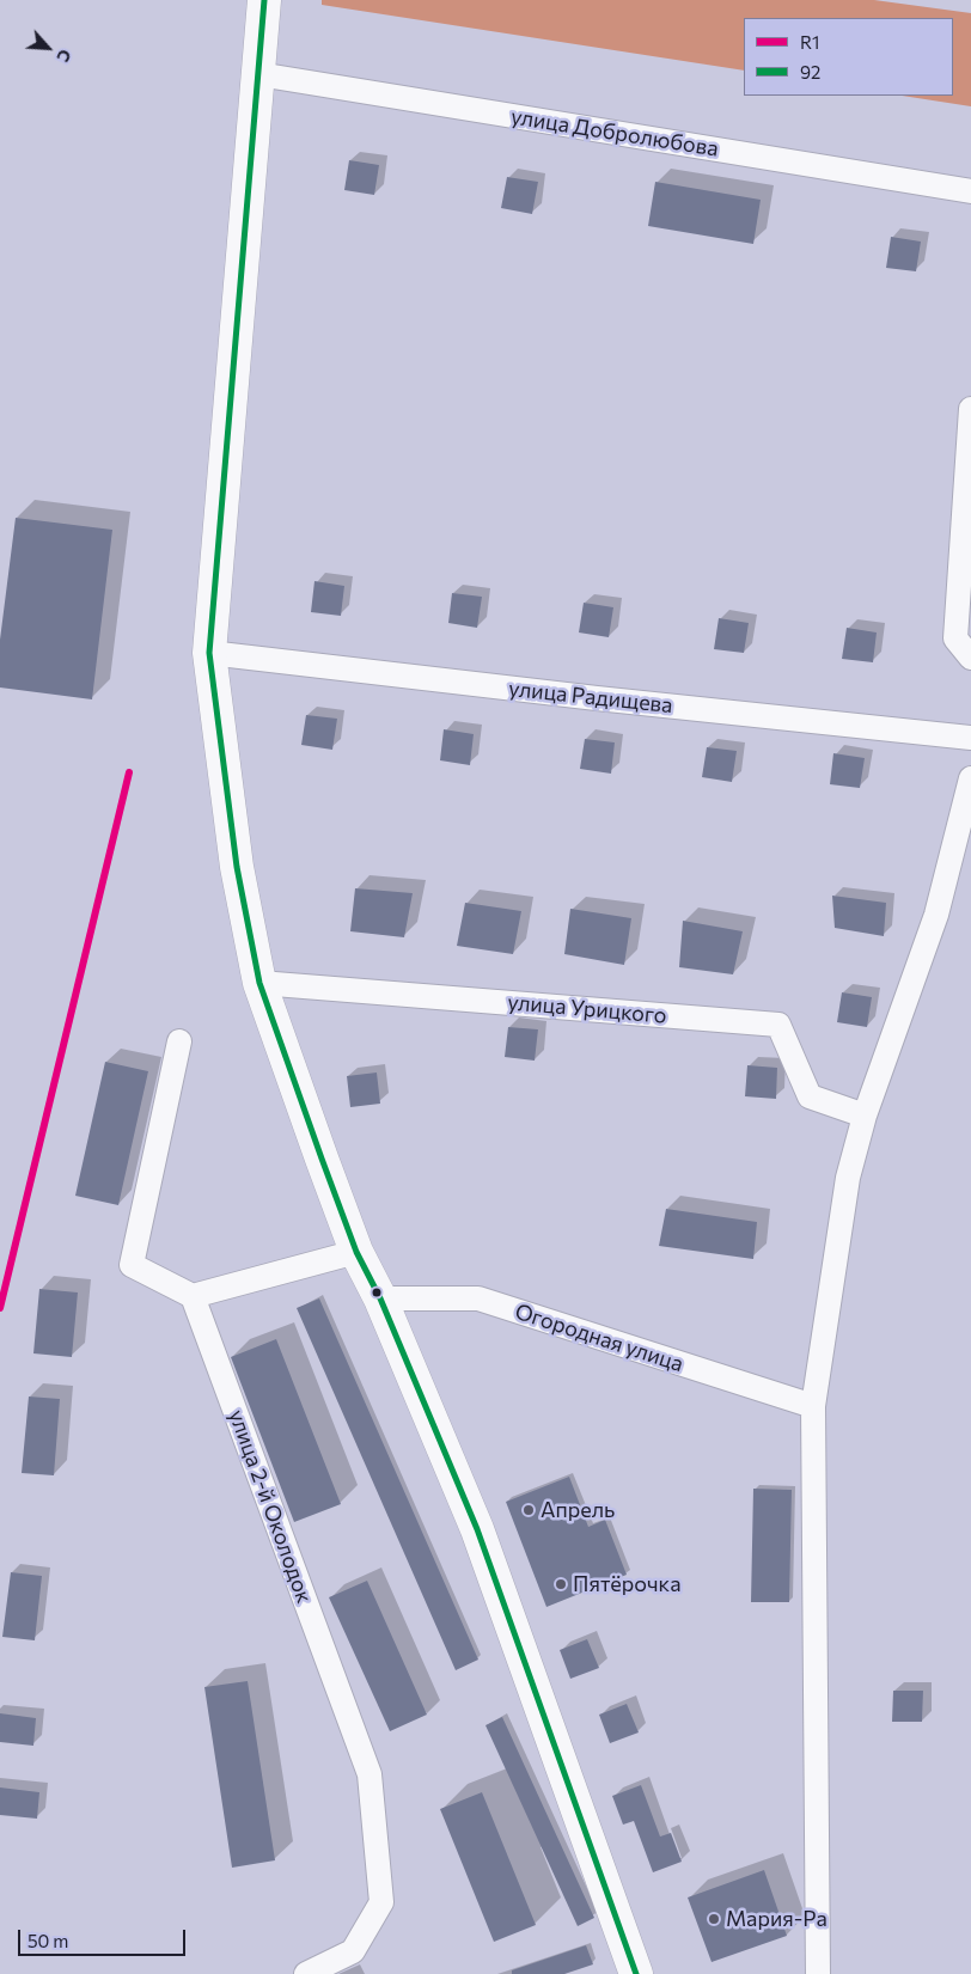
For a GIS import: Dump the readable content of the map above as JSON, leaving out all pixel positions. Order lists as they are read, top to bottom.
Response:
{
  "streets": {
    "street": [
      "улица Добролюбова",
      "улица Радищева",
      "улица Урицкого",
      "Огородная улица",
      "улица 2-й Околодок"
    ]
  },
  "places": ["Апрель", "Пятёрочка", "Мария-Ра"],
  "lines": ["transit line 92", "transit line R1"],
  "legend": ["R1", "92"],
  "scale_bar": "50 m",
  "north": "bottom right"
}
